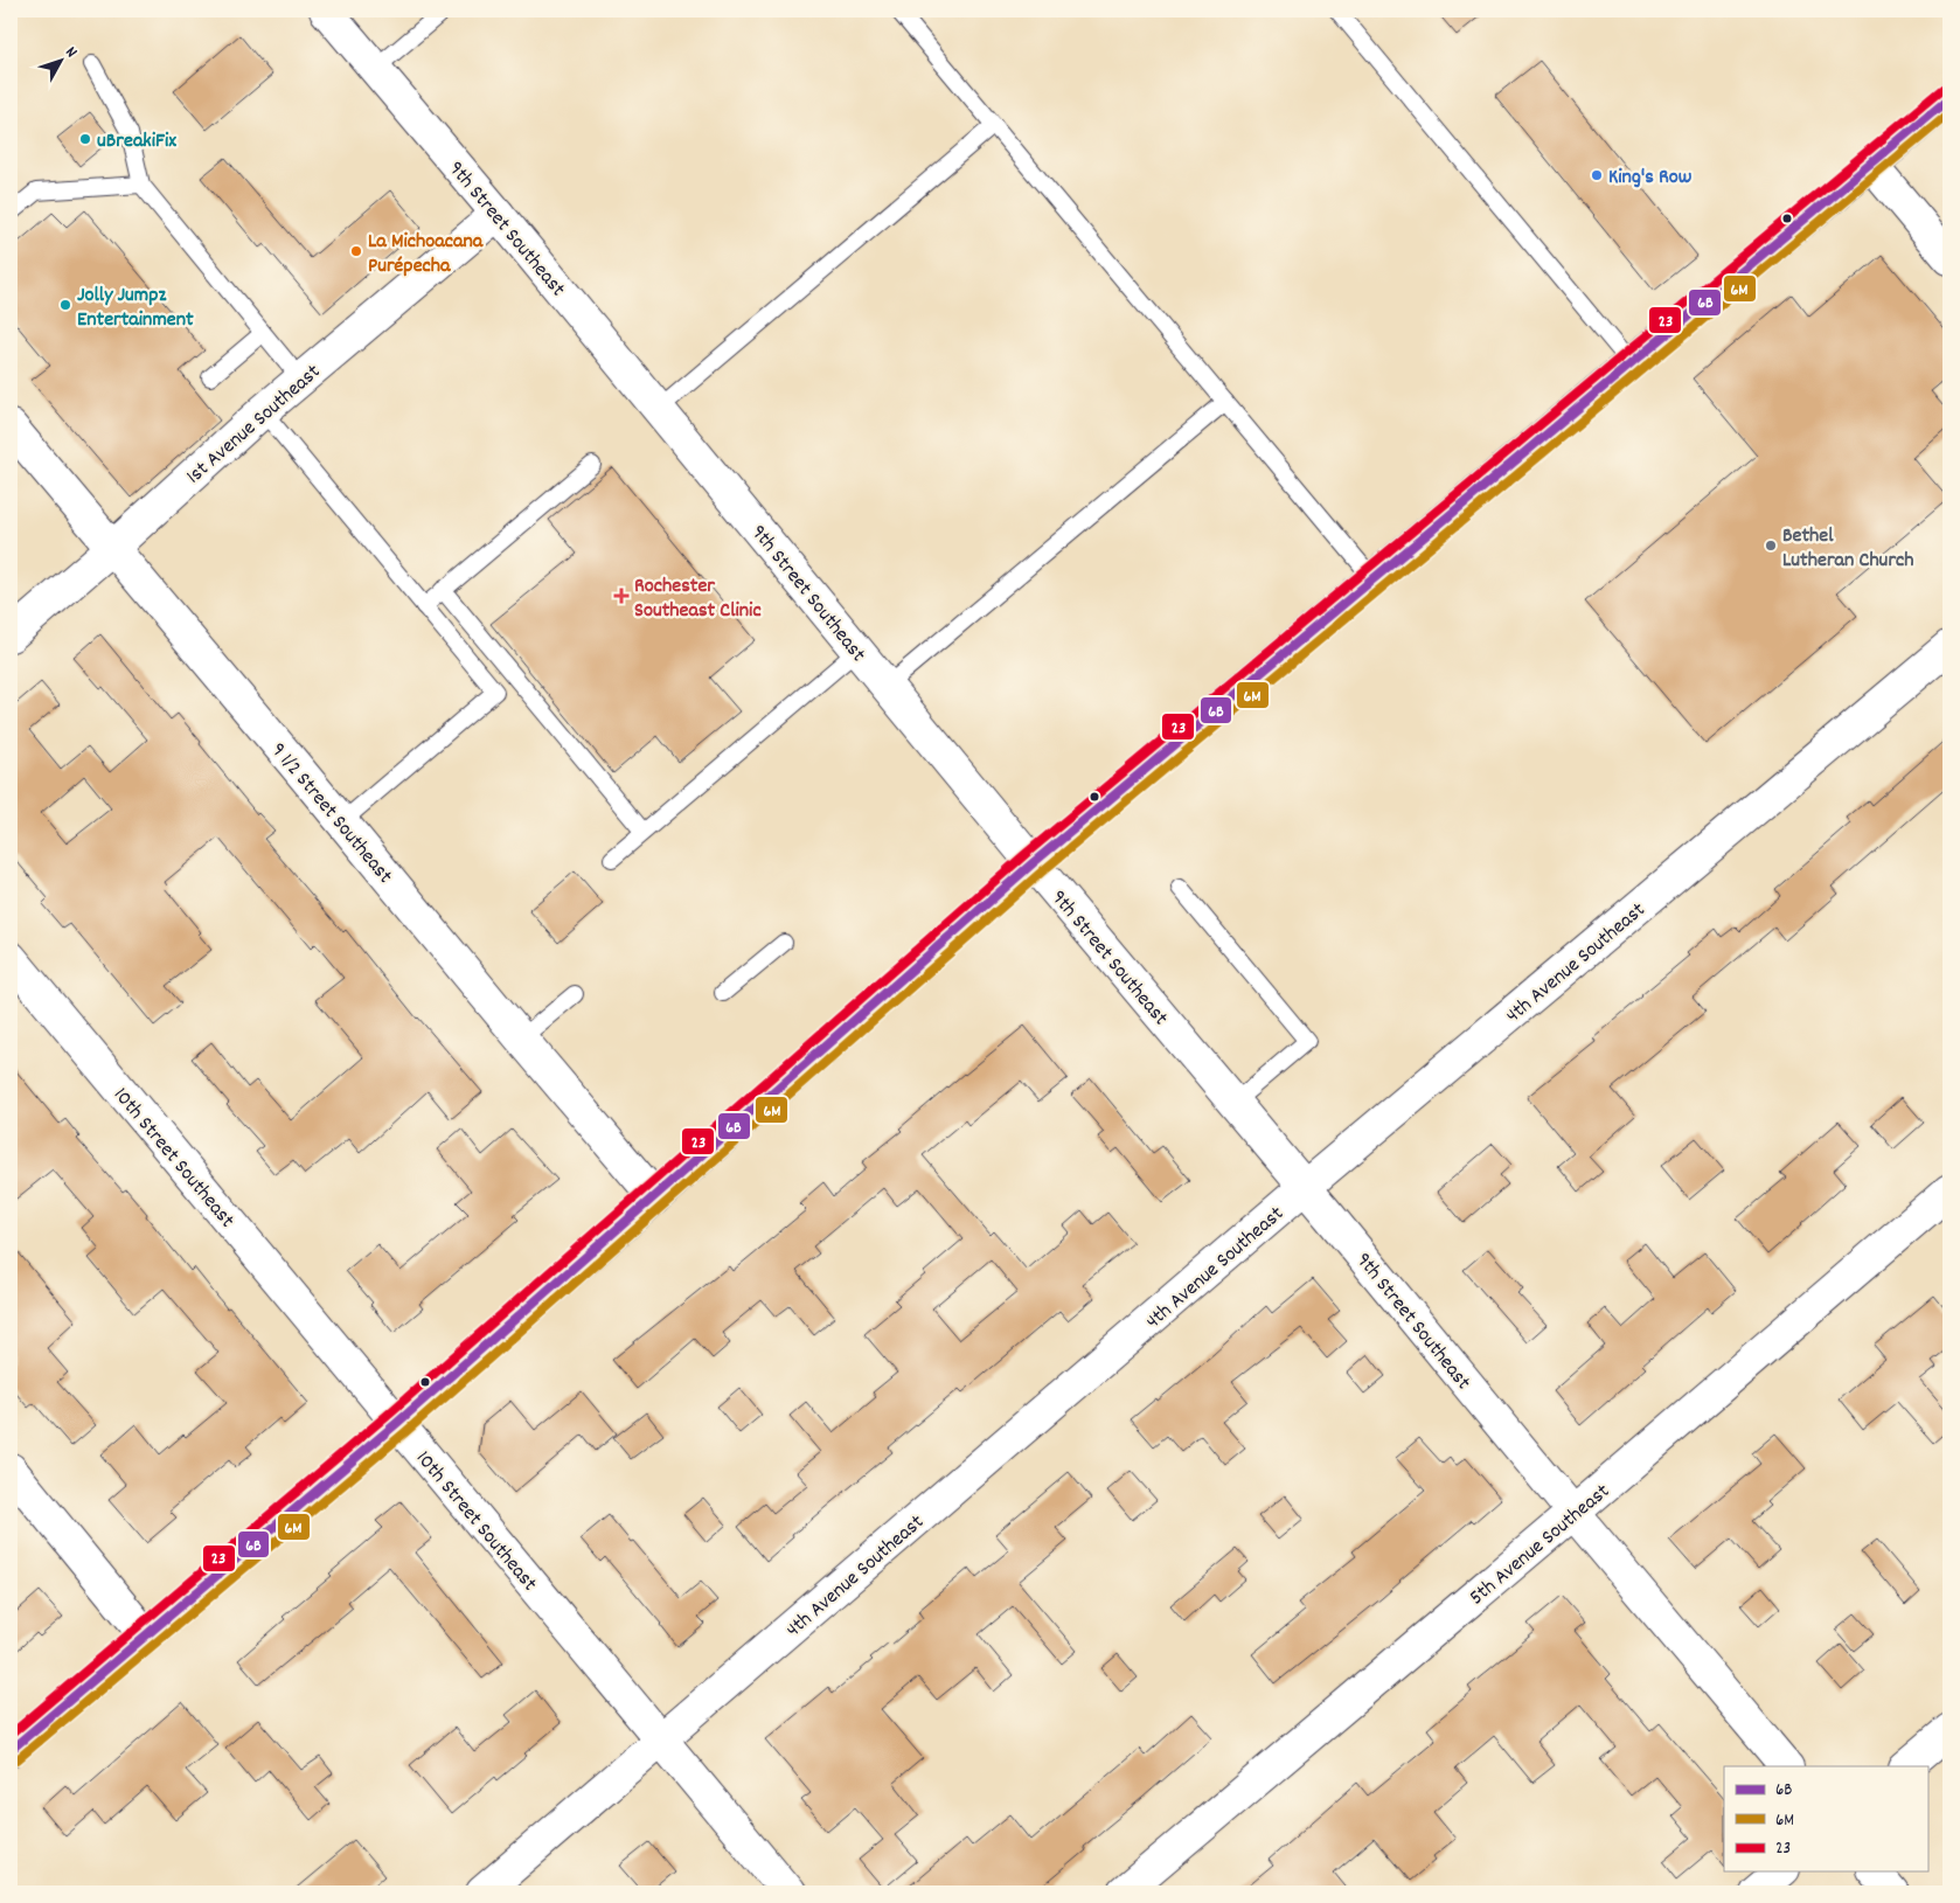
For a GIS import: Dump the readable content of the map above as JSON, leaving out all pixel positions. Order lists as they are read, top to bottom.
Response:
{
  "streets": {
    "street": [
      "9th Street Southeast",
      "1st Avenue Southeast",
      "9 1/2 Street Southeast",
      "4th Avenue Southeast",
      "10th Street Southeast",
      "5th Avenue Southeast"
    ]
  },
  "crossings": [
    ["9th Street Southeast", "1st Avenue Southeast"],
    ["9th Street Southeast", "4th Avenue Southeast"],
    ["9th Street Southeast", "5th Avenue Southeast"],
    ["1st Avenue Southeast", "9 1/2 Street Southeast"],
    ["4th Avenue Southeast", "10th Street Southeast"]
  ],
  "places": {
    "other": [
      "uBreakiFix",
      "King's Row",
      "La Michoacana Purépecha",
      "Jolly Jumpz Entertainment",
      "Bethel Lutheran Church"
    ],
    "health": ["Rochester Southeast Clinic"]
  },
  "lines": ["transit line 23", "transit line 6B", "transit line 6M"],
  "legend": ["6B", "6M", "23"],
  "north": "top right"
}
